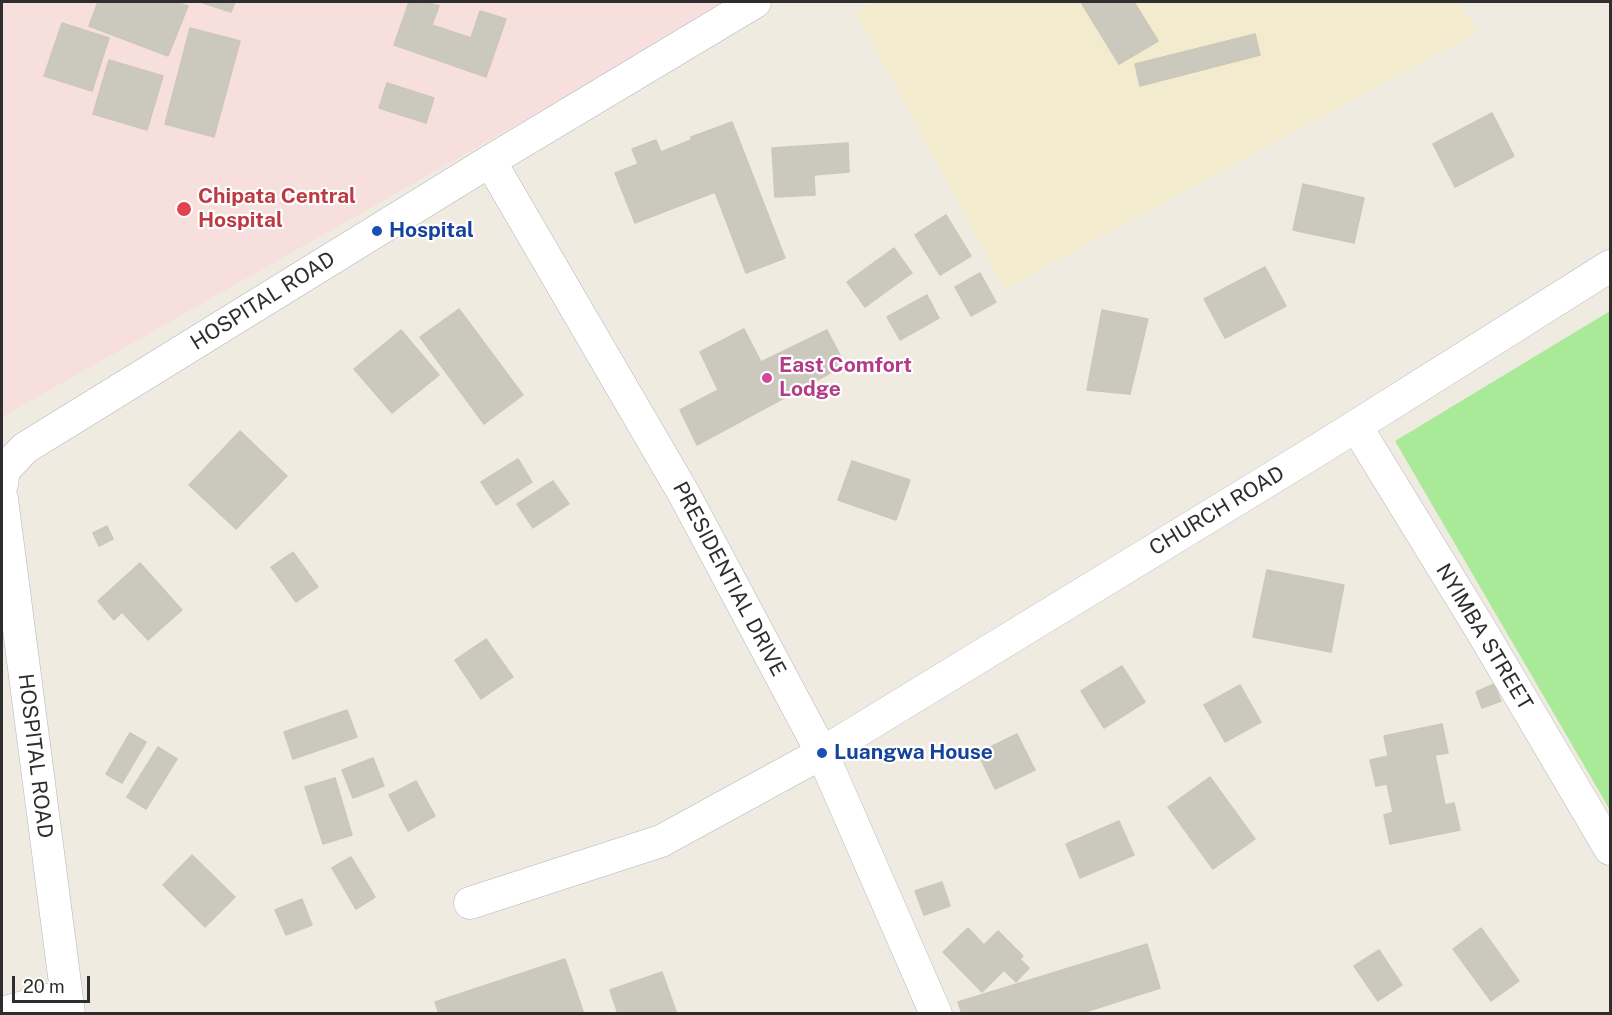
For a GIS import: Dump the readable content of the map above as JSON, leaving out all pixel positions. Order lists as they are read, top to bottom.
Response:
{
  "streets": {
    "street": [
      "HOSPITAL ROAD",
      "CHURCH ROAD",
      "PRESIDENTIAL DRIVE",
      "NYIMBA STREET"
    ]
  },
  "crossings": [
    ["HOSPITAL ROAD", "PRESIDENTIAL DRIVE"],
    ["CHURCH ROAD", "PRESIDENTIAL DRIVE"],
    ["CHURCH ROAD", "NYIMBA STREET"]
  ],
  "places": [
    "Chipata Central Hospital",
    "Hospital",
    "East Comfort Lodge",
    "Luangwa House"
  ],
  "scale_bar": "20 m"
}
